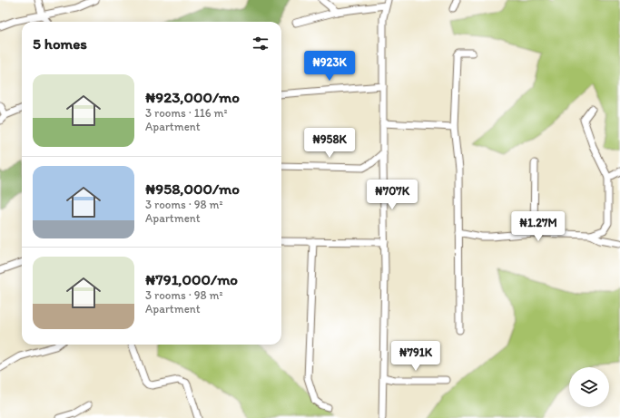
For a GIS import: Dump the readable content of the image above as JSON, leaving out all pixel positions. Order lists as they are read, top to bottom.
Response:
{
  "page": {
    "heading": "5 homes",
    "price": [
      "₦923K",
      "₦958K",
      "₦707K",
      "₦1.27M",
      "₦791K"
    ],
    "list": [
      {
        "name": "₦923,000/mo",
        "note": "3 rooms · 116 m² · Apartment"
      },
      {
        "name": "₦958,000/mo",
        "note": "3 rooms · 98 m² · Apartment"
      },
      {
        "name": "₦791,000/mo",
        "note": "3 rooms · 98 m² · Apartment"
      }
    ]
  }
}
